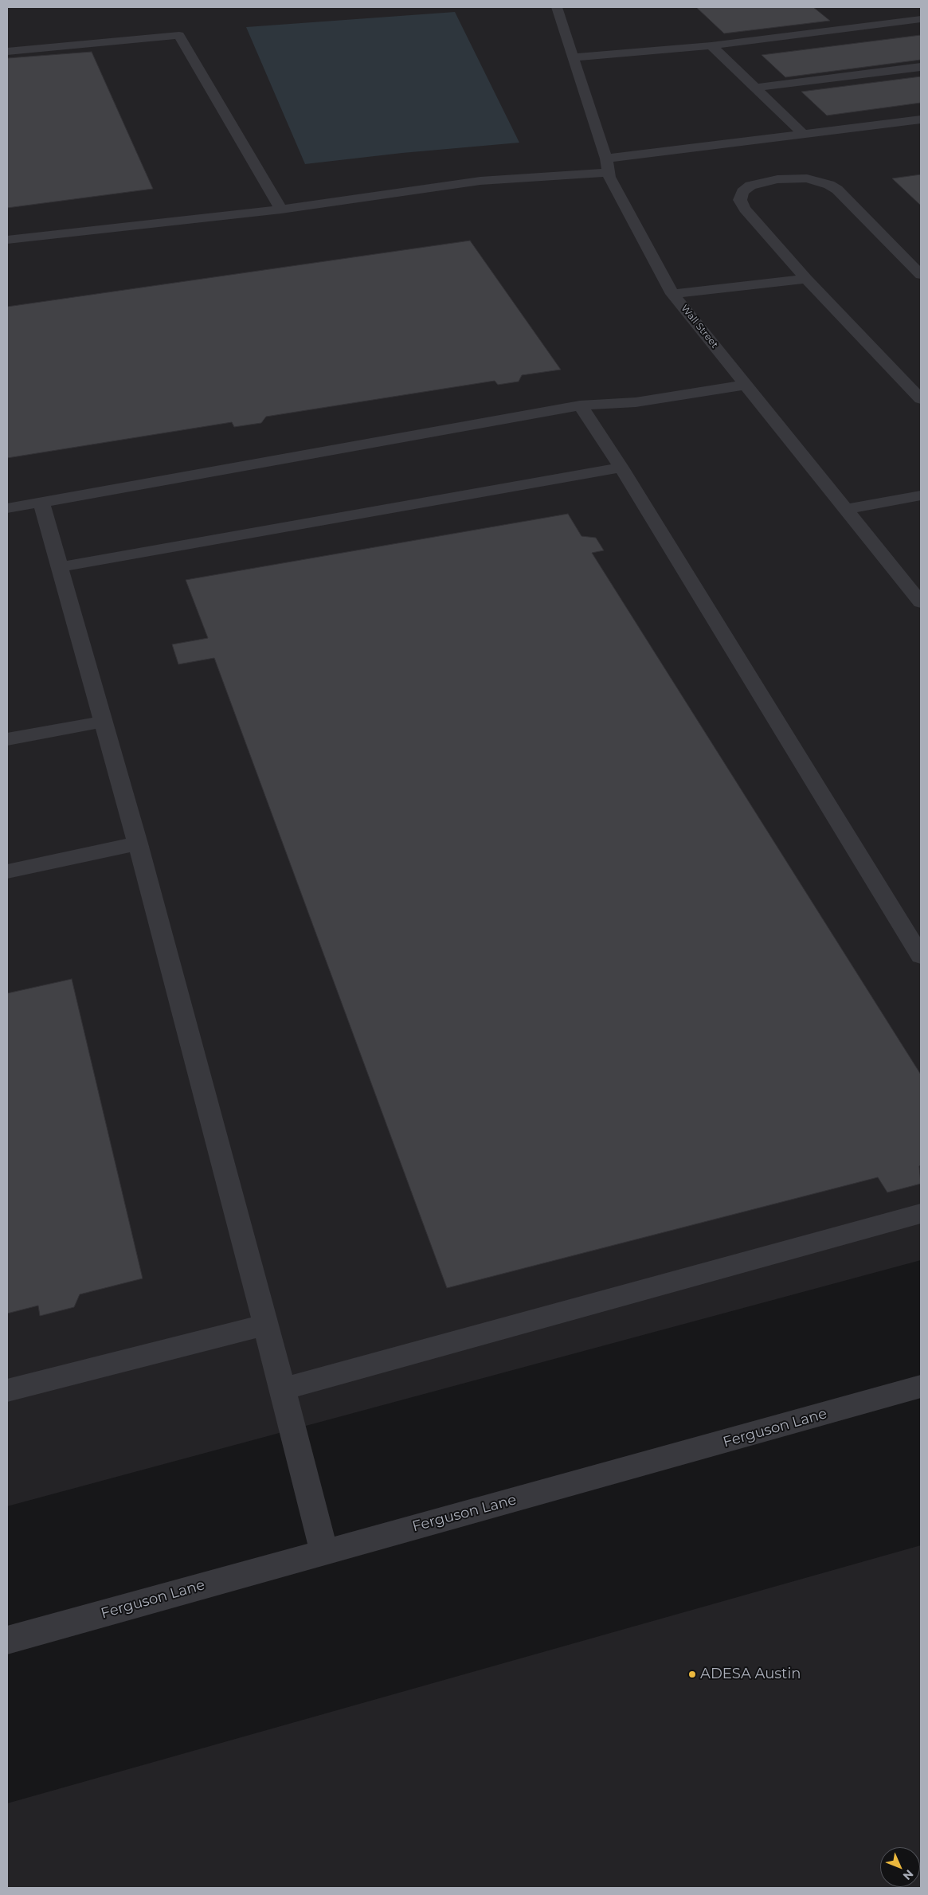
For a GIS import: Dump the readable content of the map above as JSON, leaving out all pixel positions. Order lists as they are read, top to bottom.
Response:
{
  "streets": {
    "street": ["Wall Street", "Ferguson Lane"]
  },
  "places": ["ADESA Austin"],
  "north": "bottom right"
}
